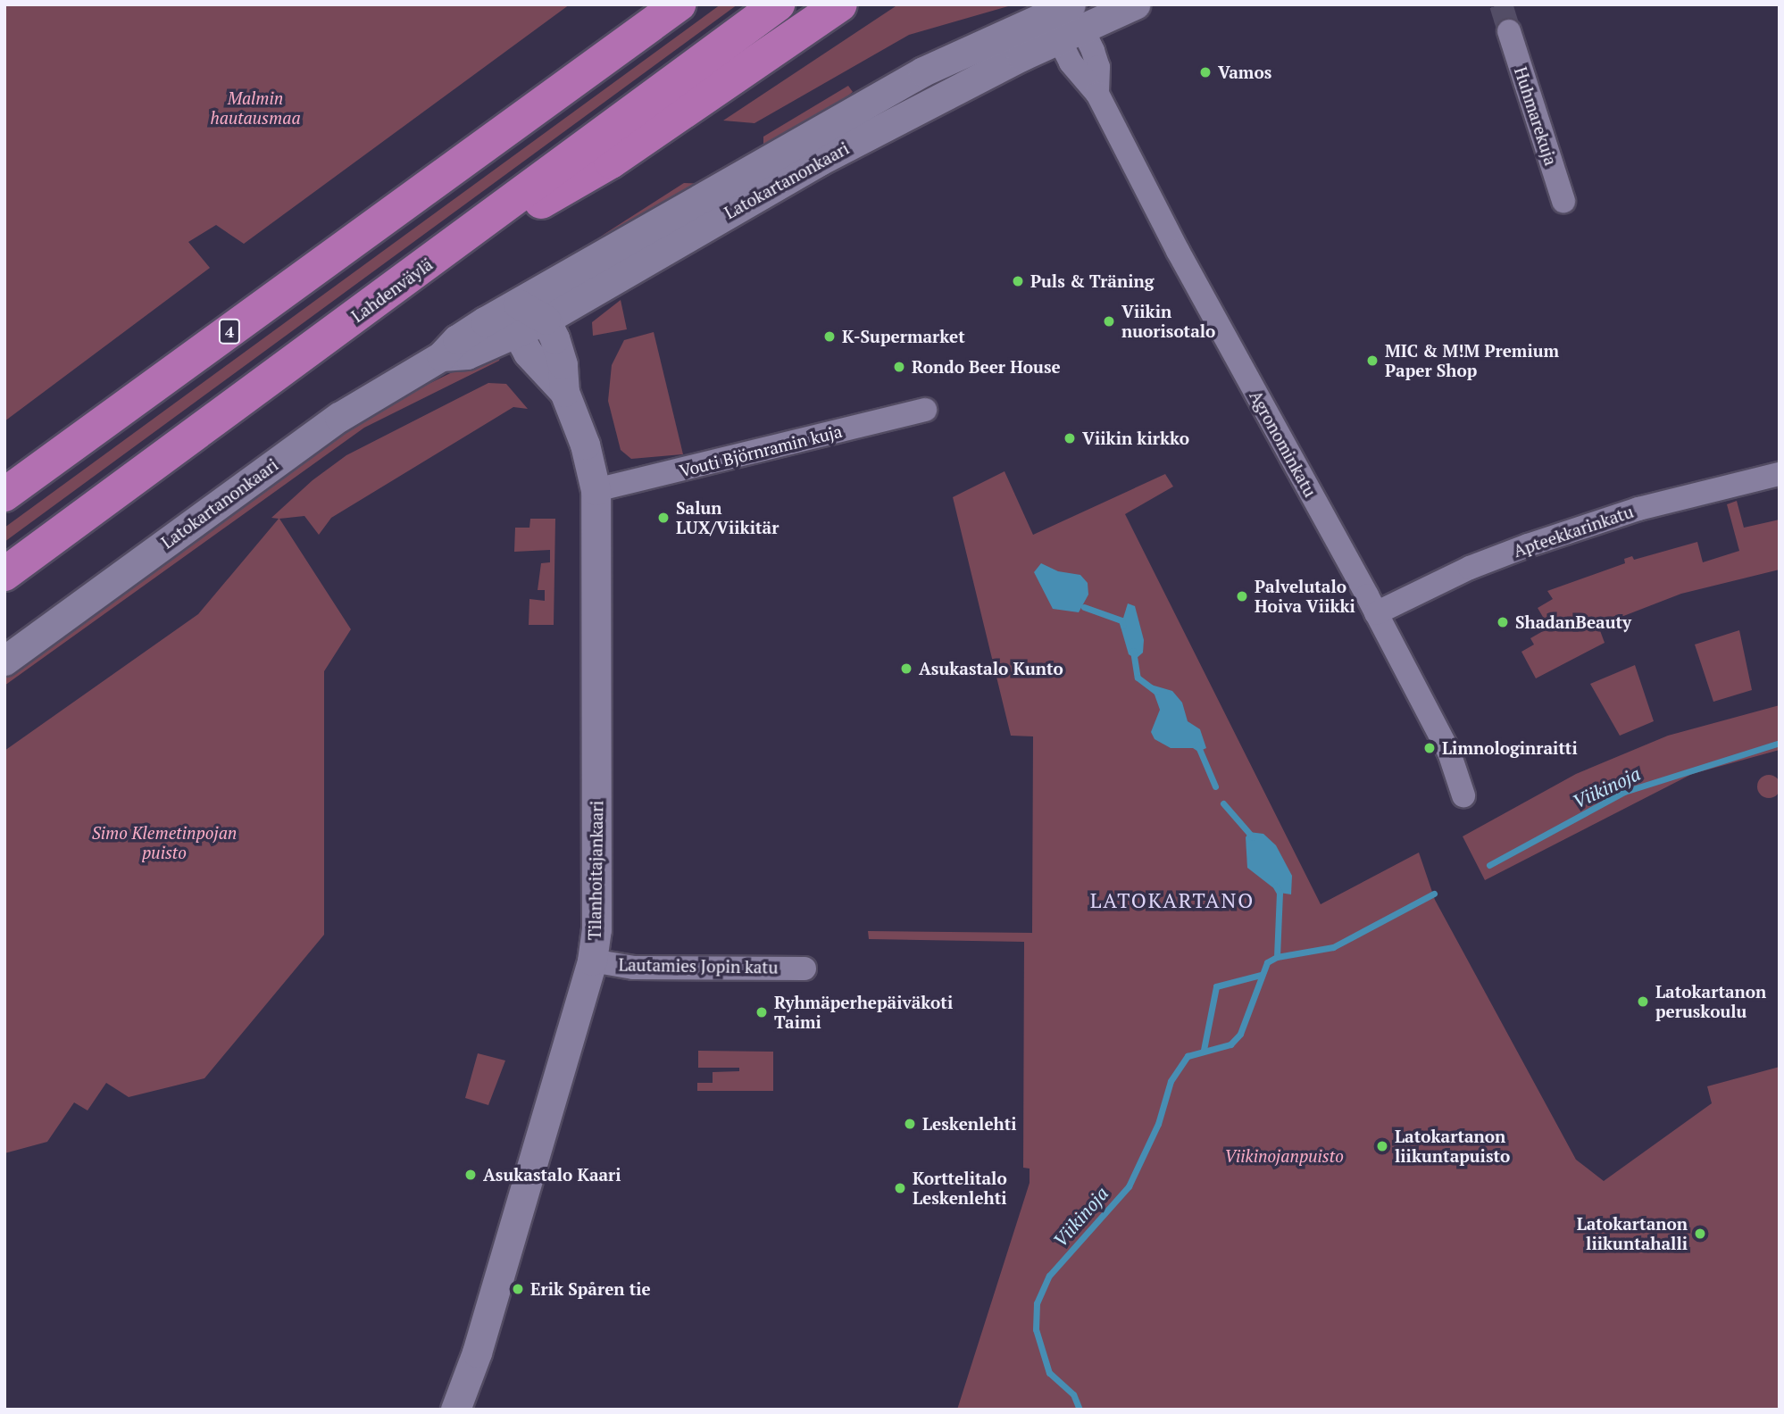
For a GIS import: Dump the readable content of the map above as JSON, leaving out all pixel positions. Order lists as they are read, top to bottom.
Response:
{
  "streets": {
    "highway": ["Lahdenväylä", "4"],
    "street": [
      "Huhmarekuja",
      "Latokartanonkaari",
      "Agronominkatu",
      "Vouti Björnramin kuja",
      "Apteekkarinkatu",
      "Tilanhoitajankaari",
      "Lautamies Jopin katu"
    ]
  },
  "crossings": [
    ["Latokartanonkaari", "Agronominkatu"],
    ["Latokartanonkaari", "Tilanhoitajankaari"],
    ["Agronominkatu", "Apteekkarinkatu"],
    ["Vouti Björnramin kuja", "Tilanhoitajankaari"],
    ["Tilanhoitajankaari", "Lautamies Jopin katu"]
  ],
  "districts": ["LATOKARTANO"],
  "water": ["Viikinoja"],
  "parks": ["Malmin hautausmaa", "Simo Klemetinpojan puisto", "Viikinojanpuisto"],
  "places": [
    "Vamos",
    "Puls & Träning",
    "Viikin nuorisotalo",
    "K-Supermarket",
    "MIC & M!M Premium Paper Shop",
    "Rondo Beer House",
    "Viikin kirkko",
    "Salun LUX/Viikitär",
    "Palvelutalo Hoiva Viikki",
    "ShadanBeauty",
    "Asukastalo Kunto",
    "Limnologinraitti",
    "Latokartanon peruskoulu",
    "Ryhmäperhepäiväkoti Taimi",
    "Leskenlehti",
    "Latokartanon liikuntapuisto",
    "Asukastalo Kaari",
    "Korttelitalo Leskenlehti",
    "Latokartanon liikuntahalli",
    "Erik Spåren tie"
  ]
}
